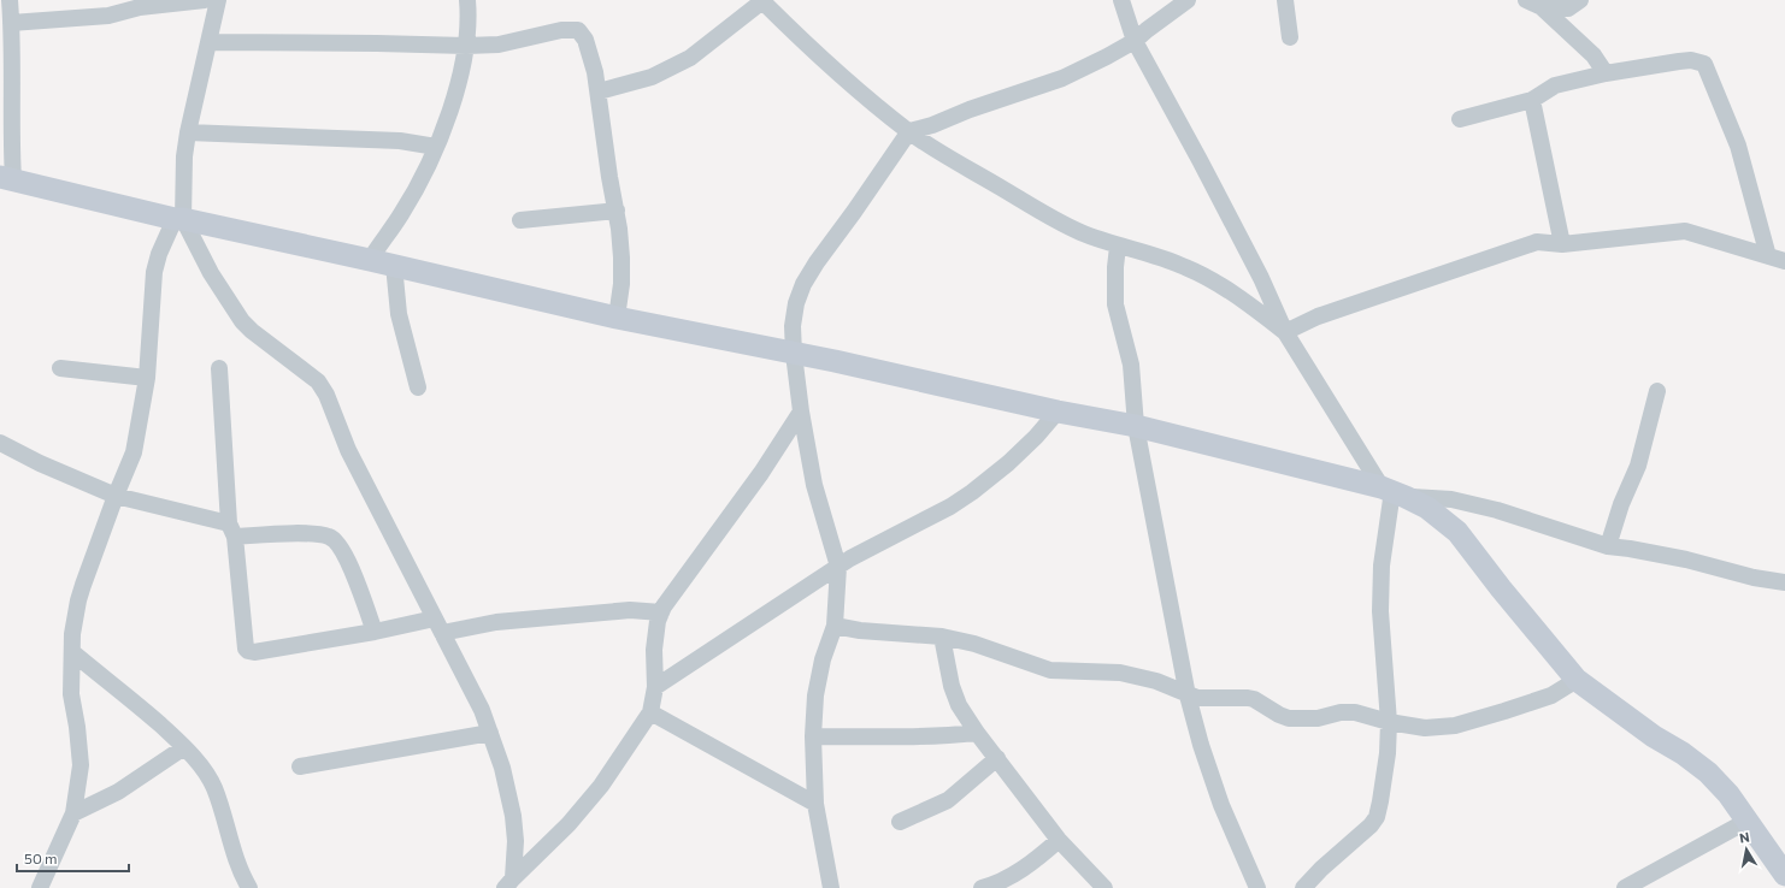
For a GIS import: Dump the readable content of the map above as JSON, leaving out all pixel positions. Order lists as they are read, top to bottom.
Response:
{
  "scale_bar": "50 m",
  "north": "top"
}
